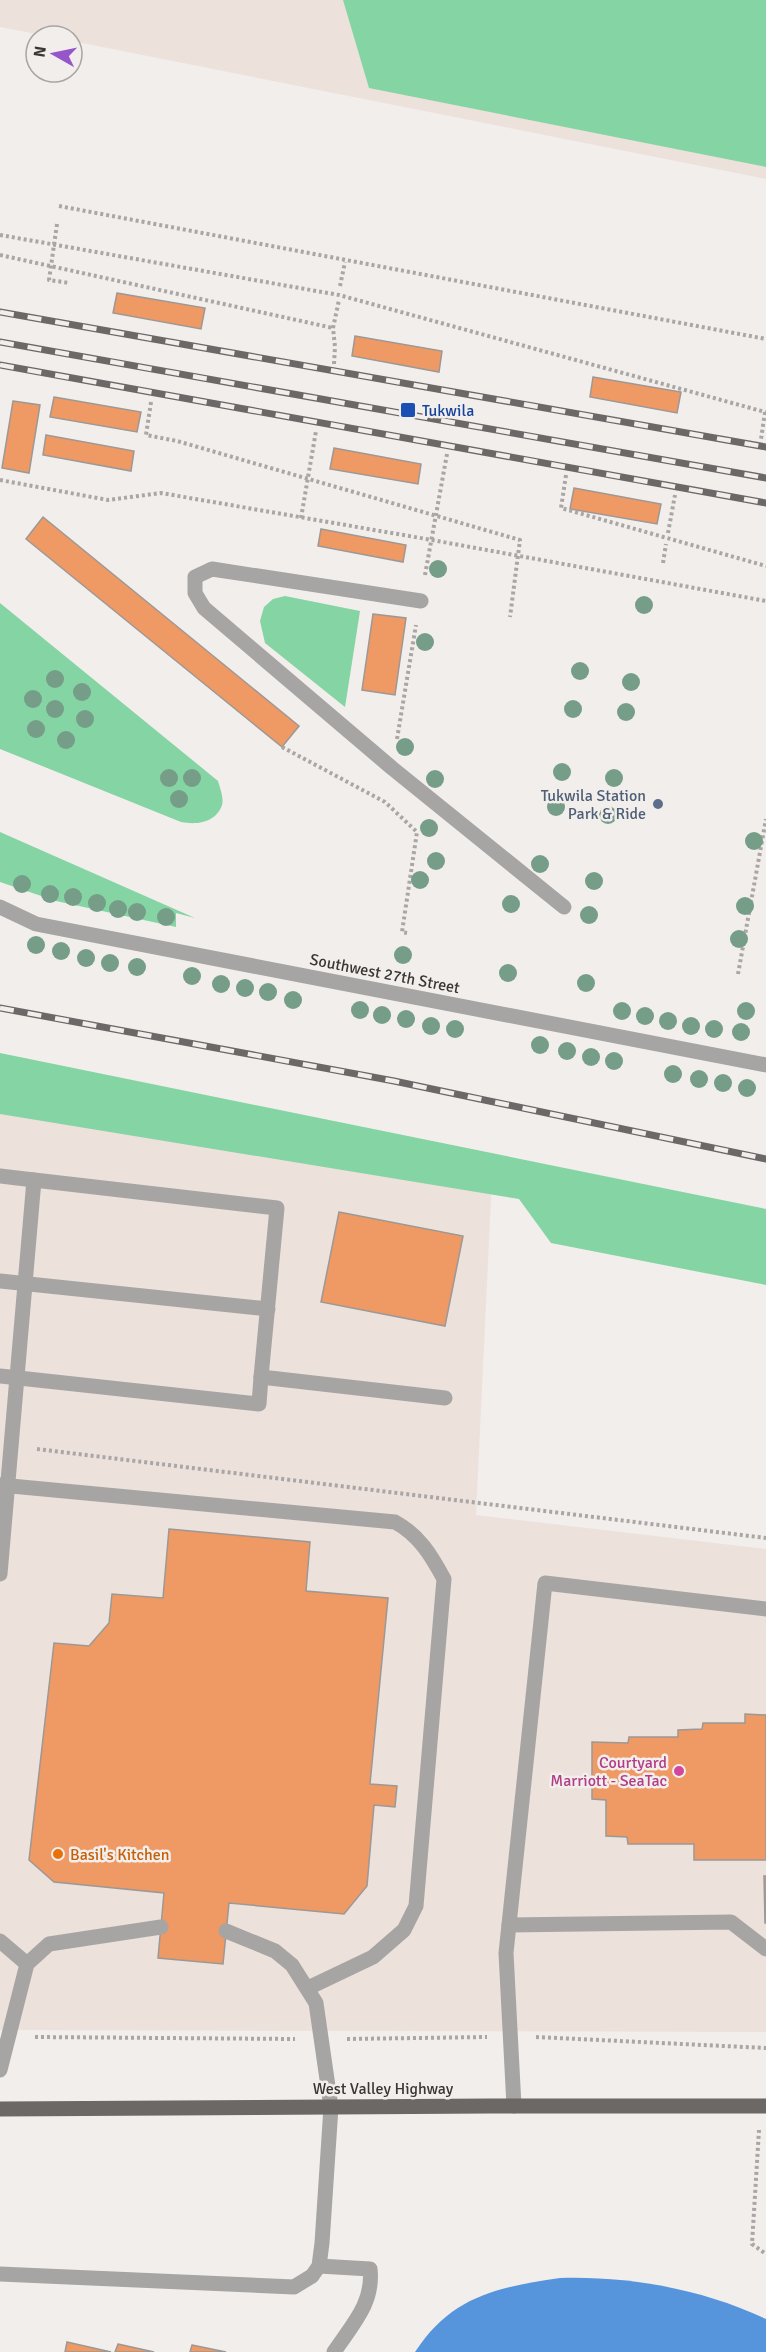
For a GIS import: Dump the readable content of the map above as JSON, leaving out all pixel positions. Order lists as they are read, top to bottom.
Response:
{
  "streets": {
    "main road": ["West Valley Highway"],
    "street": ["Southwest 27th Street"]
  },
  "places": {
    "transit": ["Tukwila"],
    "other": ["Tukwila Station Park & Ride", "Courtyard Marriott - SeaTac", "Basil's Kitchen"]
  },
  "north": "left"
}
